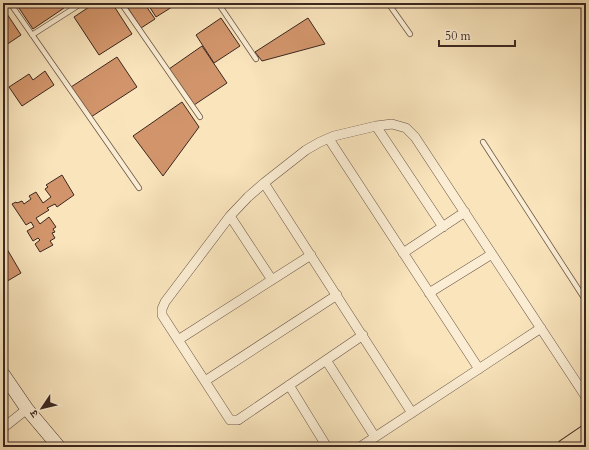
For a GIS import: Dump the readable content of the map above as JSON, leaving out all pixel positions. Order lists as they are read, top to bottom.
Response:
{
  "scale_bar": "50 m",
  "north": "bottom left"
}
